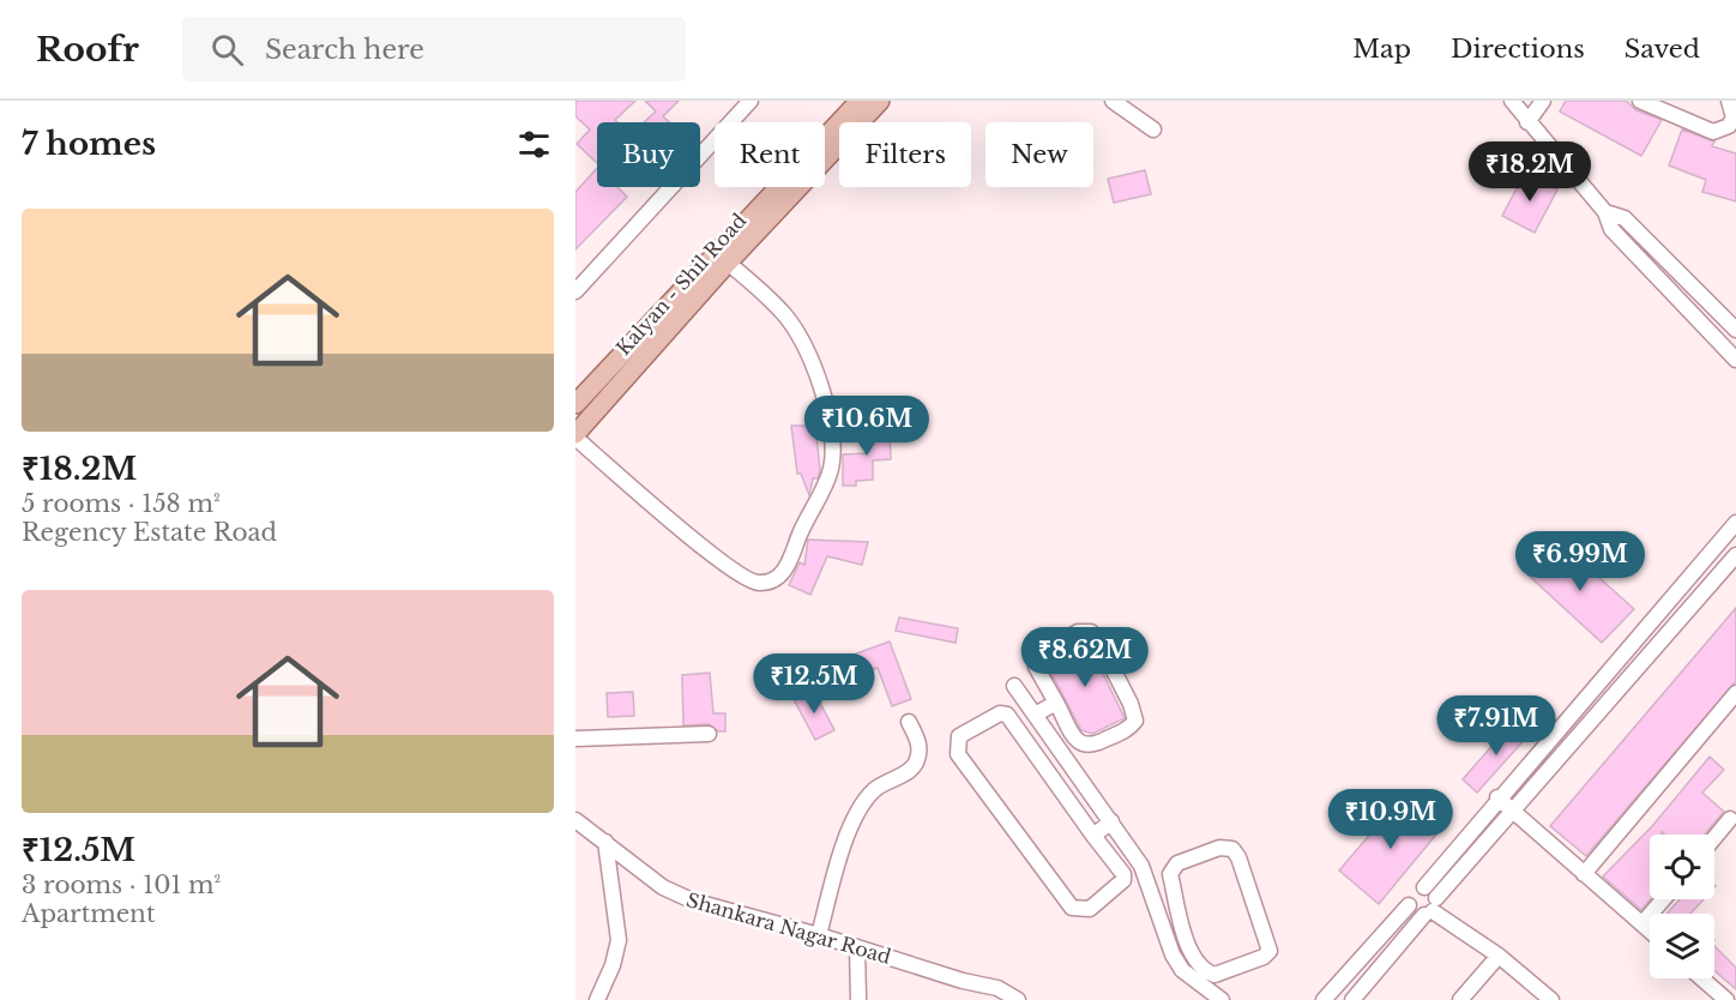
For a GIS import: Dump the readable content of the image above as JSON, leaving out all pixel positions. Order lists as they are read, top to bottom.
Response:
{
  "streets": {
    "main road": ["Kalyan - Shil Road"],
    "street": ["Shankara Nagar Road"]
  },
  "page": {
    "header": "Roofr",
    "search": "Search here",
    "nav": ["Map", "Directions", "Saved"],
    "heading": "7 homes",
    "chip": [
      "Buy",
      "Rent",
      "Filters",
      "New"
    ],
    "price": [
      "₹18.2M",
      "₹10.6M",
      "₹6.99M",
      "₹8.62M",
      "₹12.5M",
      "₹7.91M",
      "₹10.9M"
    ],
    "list": [
      {
        "name": "₹18.2M",
        "note": "5 rooms · 158 m² · Regency Estate Road"
      },
      {
        "name": "₹12.5M",
        "note": "3 rooms · 101 m² · Apartment"
      }
    ]
  }
}
